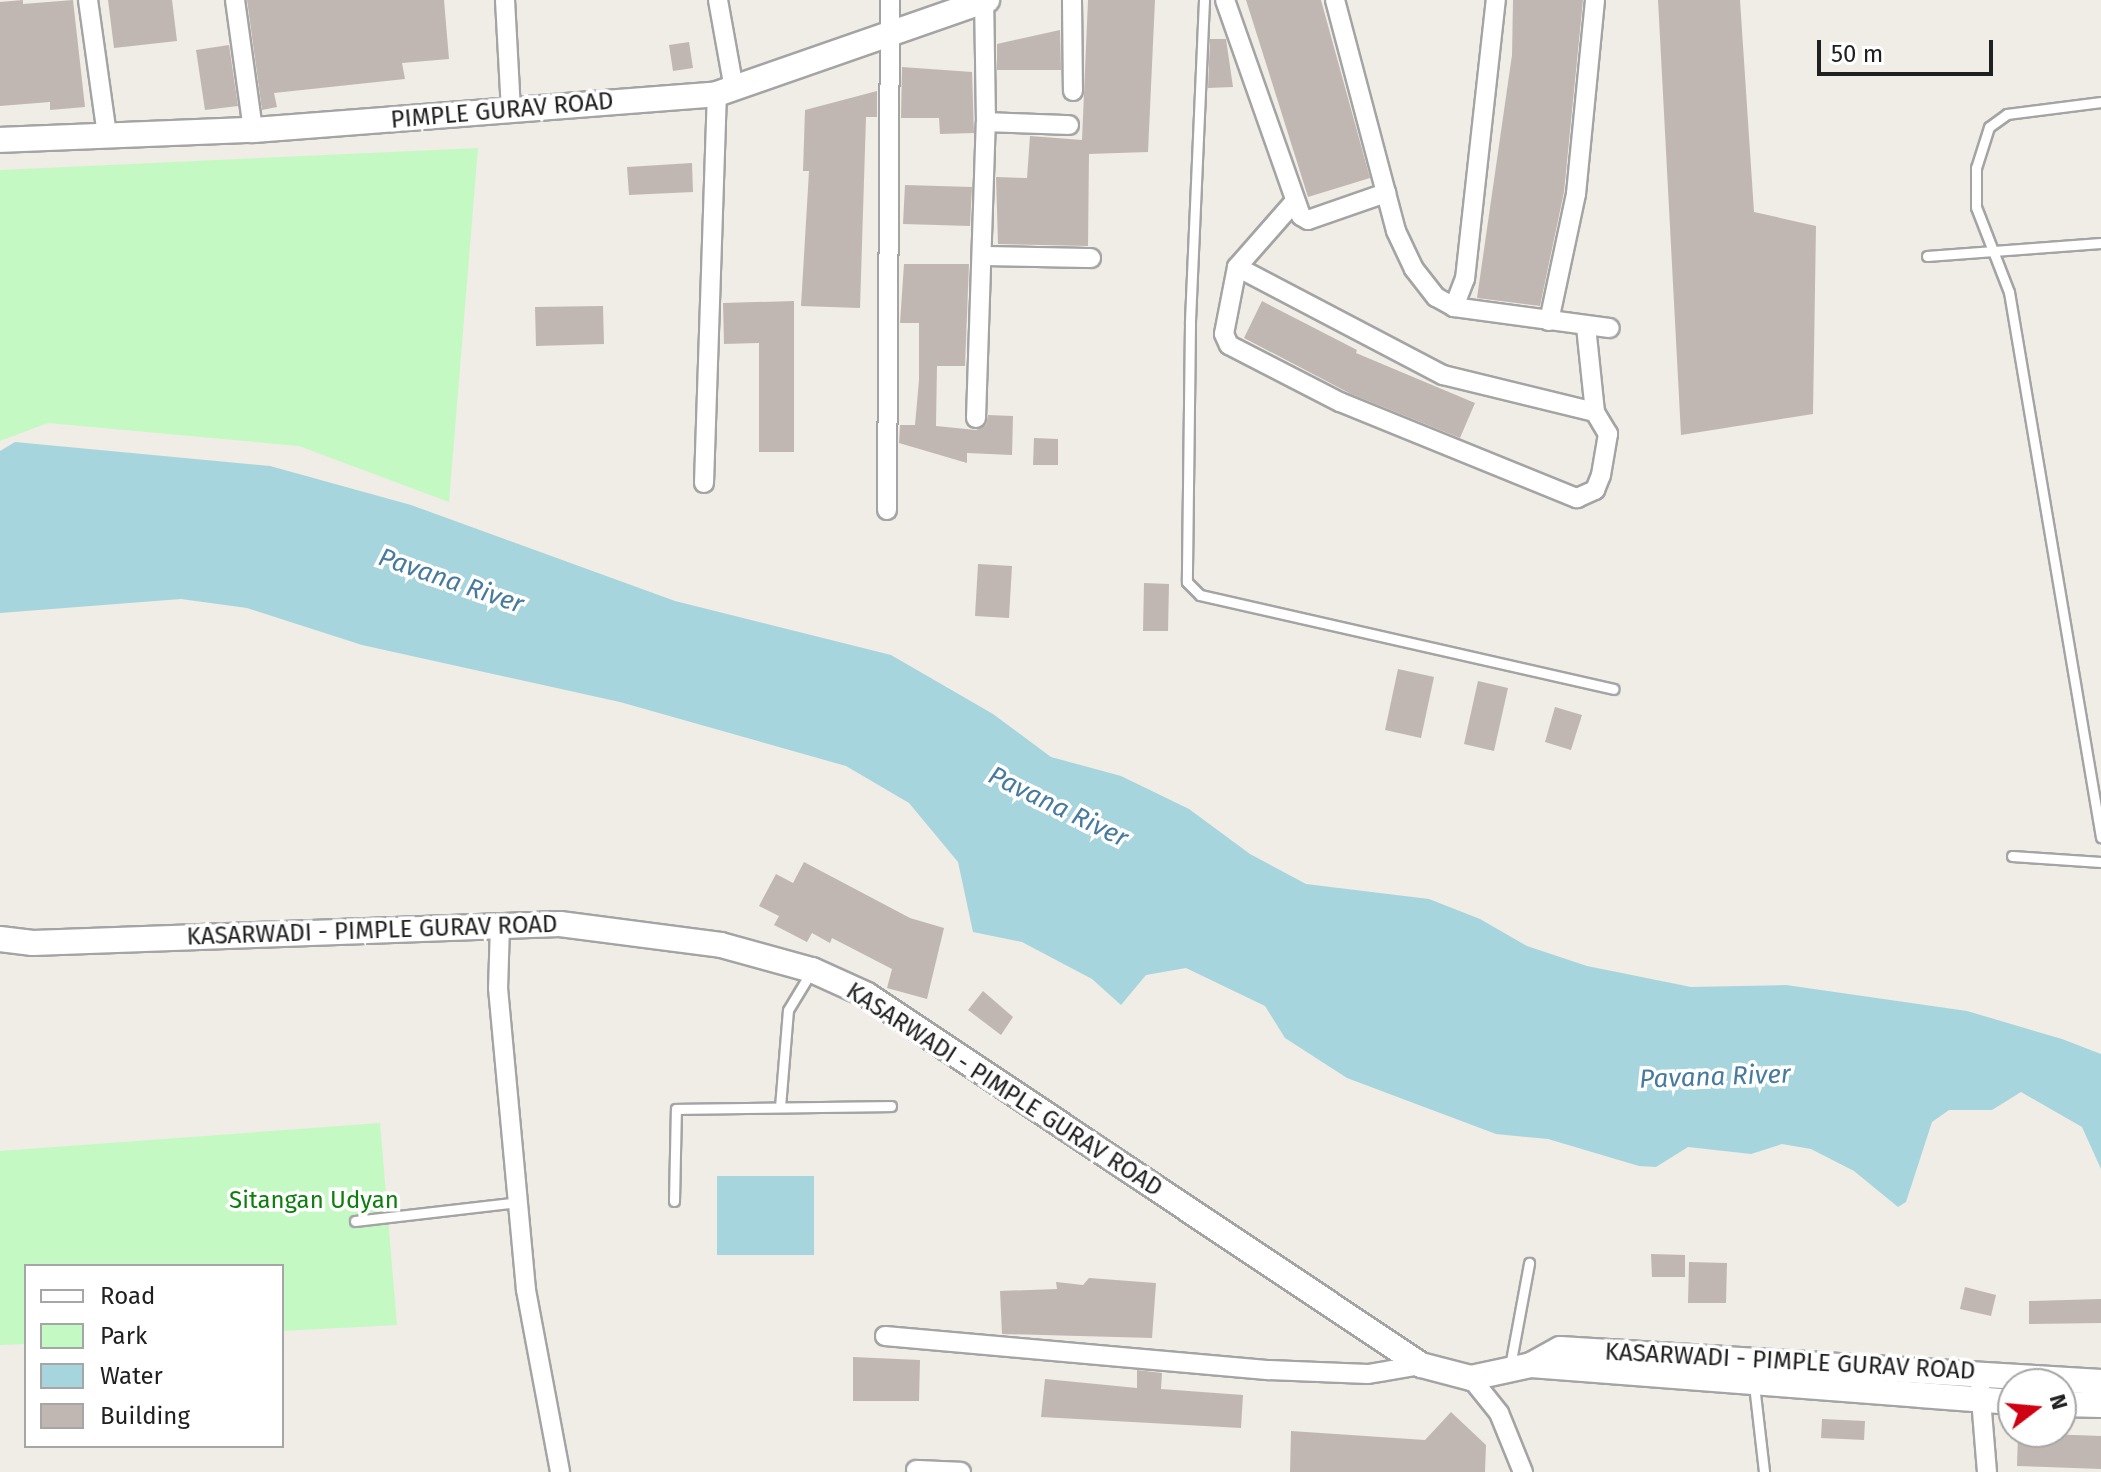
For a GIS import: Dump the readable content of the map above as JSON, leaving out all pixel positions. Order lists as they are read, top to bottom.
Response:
{
  "streets": {
    "street": ["PIMPLE GURAV ROAD", "KASARWADI - PIMPLE GURAV ROAD"]
  },
  "water": ["Pavana River"],
  "parks": ["Sitangan Udyan"],
  "legend": [
    "Road",
    "Park",
    "Water",
    "Building"
  ],
  "scale_bar": "50 m",
  "north": "right"
}
